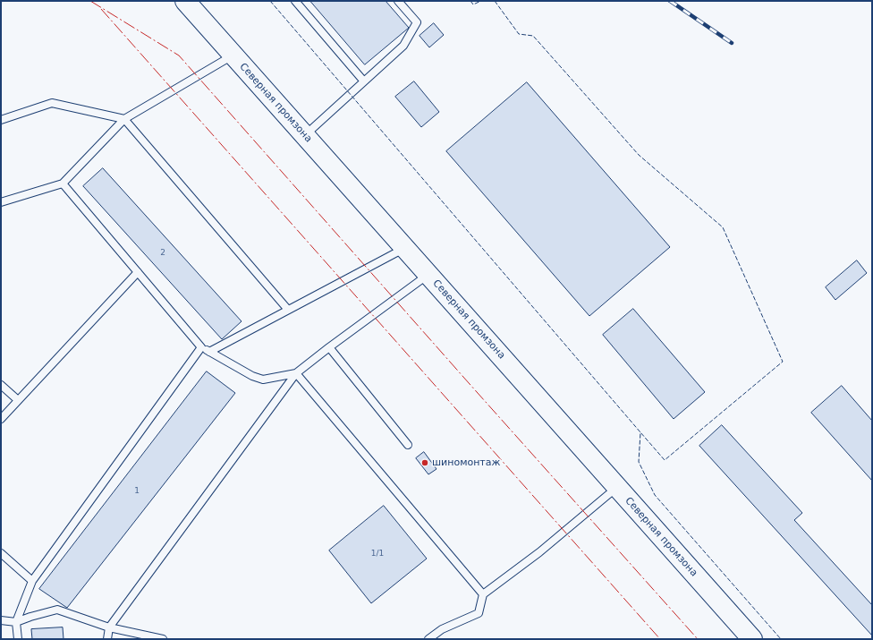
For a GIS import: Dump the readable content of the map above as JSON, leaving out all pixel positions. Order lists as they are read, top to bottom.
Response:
{
  "streets": {
    "main road": ["Северная промзона"]
  },
  "places": ["шиномонтаж"],
  "house_numbers": ["2", "1", "1/1"]
}
